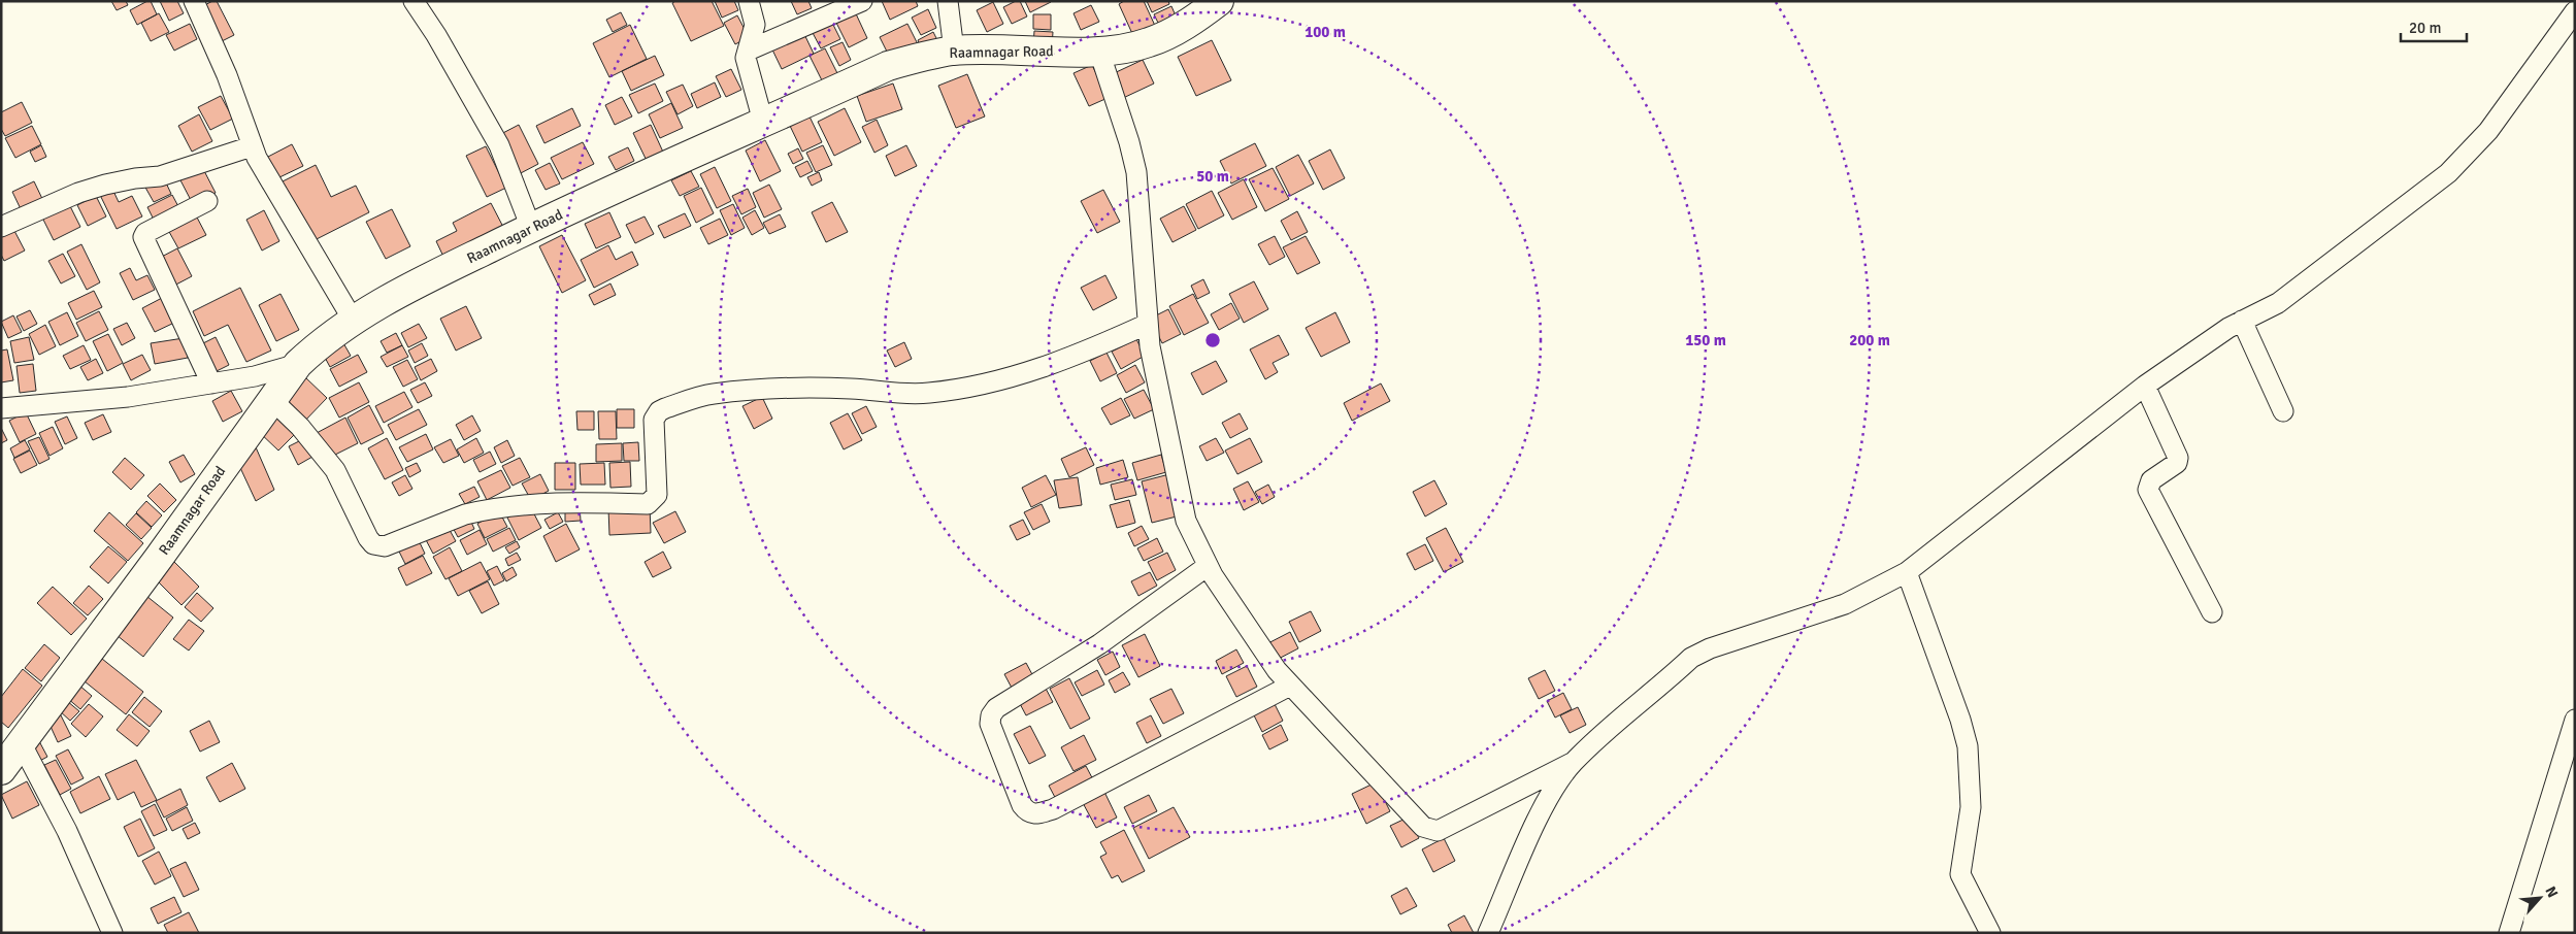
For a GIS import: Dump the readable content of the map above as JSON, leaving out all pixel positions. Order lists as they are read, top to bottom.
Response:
{
  "streets": {
    "highway": ["Raamnagar Road"]
  },
  "scale_bar": "20 m",
  "north": "top right",
  "rings": [
    "100 m",
    "50 m",
    "150 m",
    "200 m"
  ]
}
